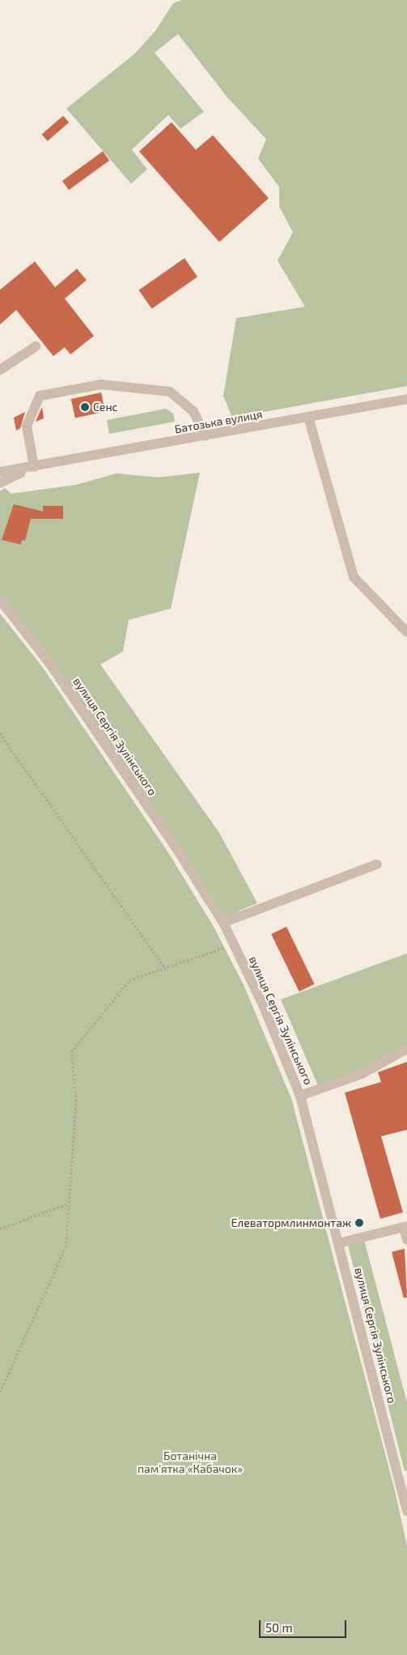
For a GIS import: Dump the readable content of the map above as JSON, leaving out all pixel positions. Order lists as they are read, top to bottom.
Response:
{
  "streets": {
    "street": ["Батозька вулиця", "вулиця Сергія Зулінського"]
  },
  "parks": ["Ботанічна пам'ятка «Кабачок»"],
  "places": ["Сенс", "Елеватормлинмонтаж"],
  "scale_bar": "50 m"
}
